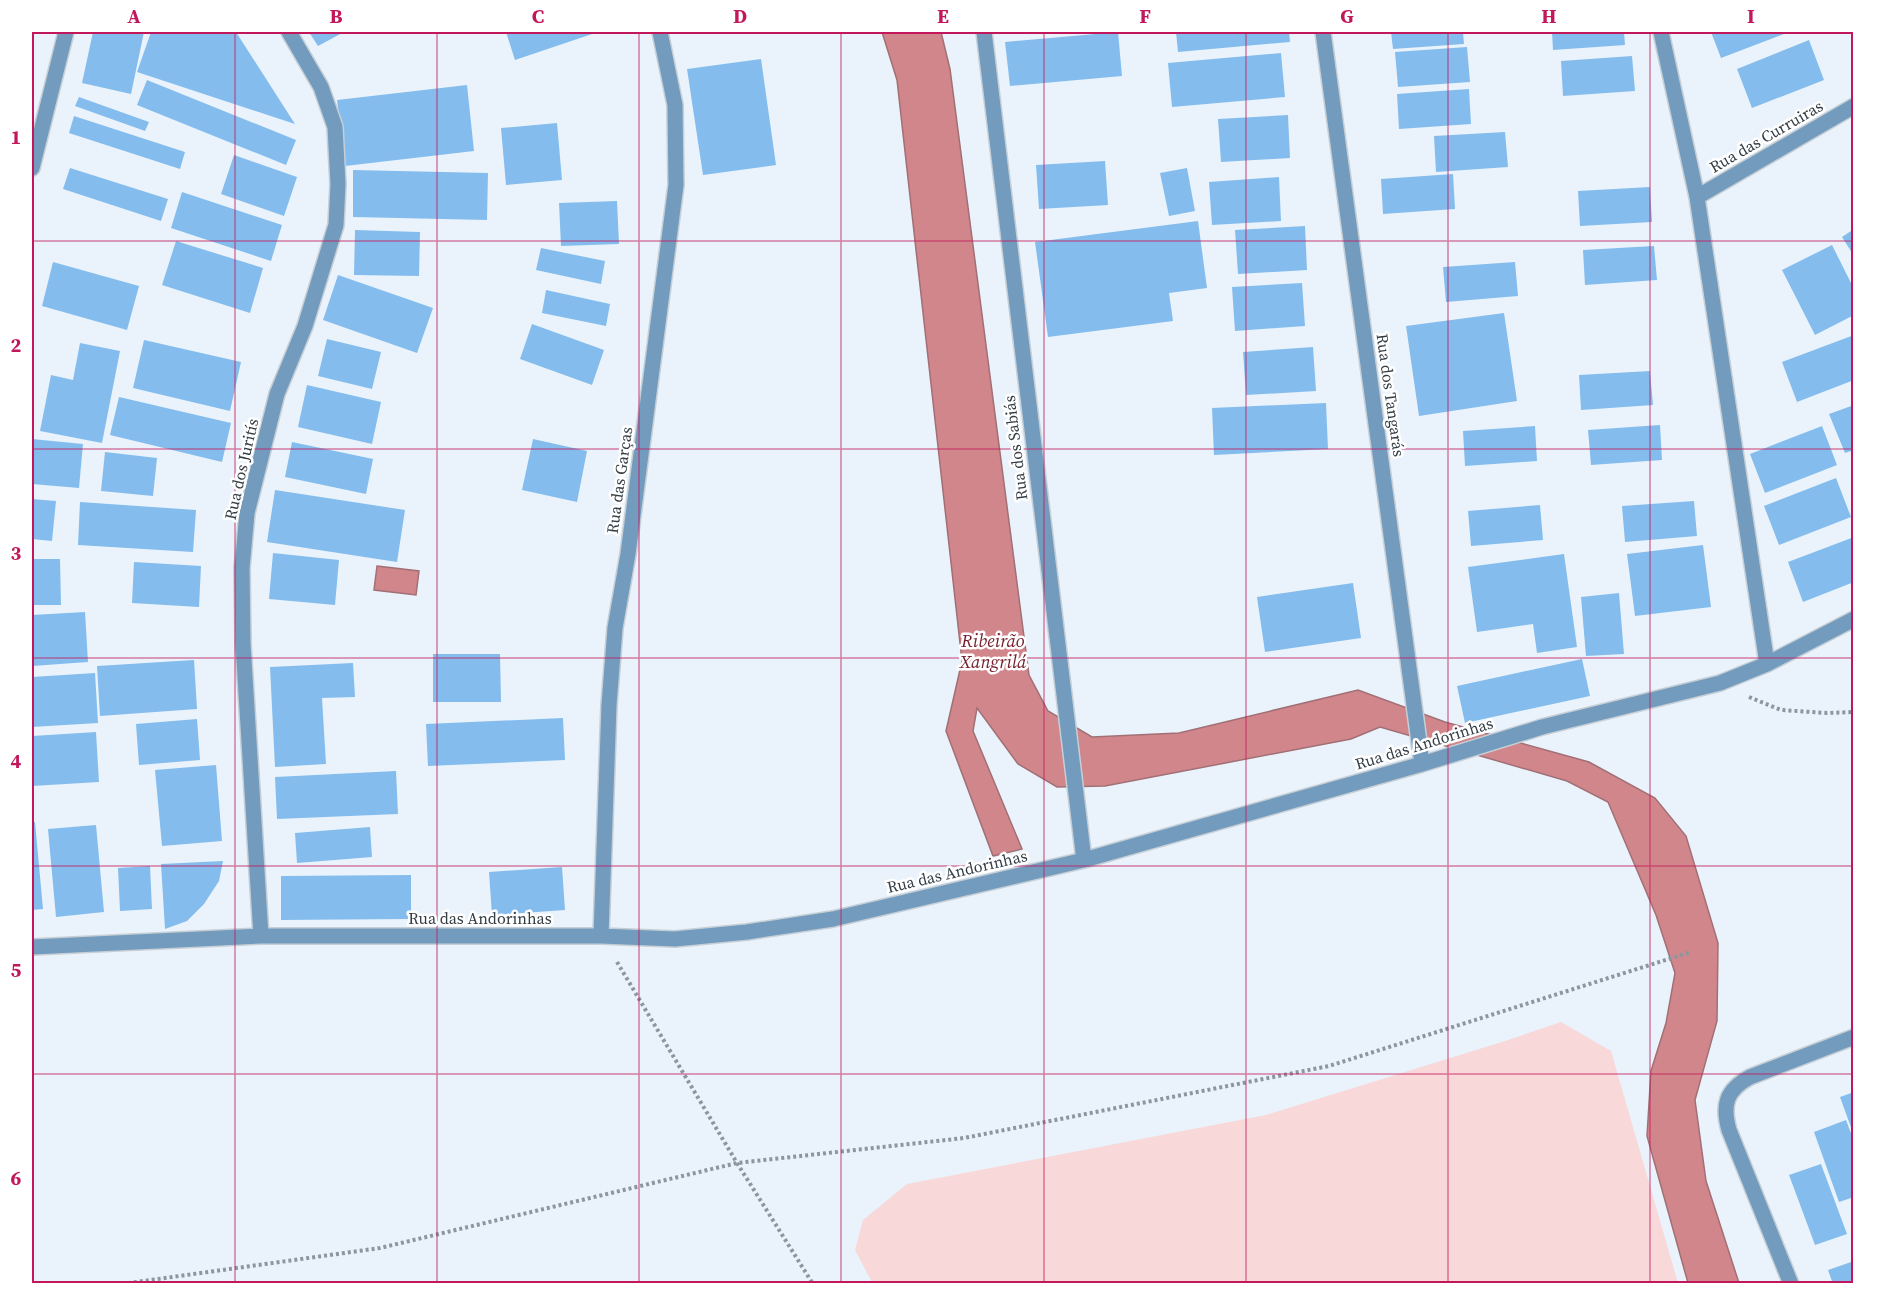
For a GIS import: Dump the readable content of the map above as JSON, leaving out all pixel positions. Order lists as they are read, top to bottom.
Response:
{
  "streets": {
    "street": [
      "Rua das Curruiras",
      "Rua dos Tangarás",
      "Rua dos Sabiás",
      "Rua dos Juritís",
      "Rua das Garças",
      "Rua das Andorinhas"
    ]
  },
  "crossings": [
    ["Rua dos Tangarás", "Rua das Andorinhas"],
    ["Rua dos Sabiás", "Rua das Andorinhas"],
    ["Rua dos Juritís", "Rua das Andorinhas"],
    ["Rua das Garças", "Rua das Andorinhas"]
  ],
  "water": ["Ribeirão Xangrilá"],
  "grid": {
    "columns": [
      "A",
      "B",
      "C",
      "D",
      "E",
      "F",
      "G",
      "H",
      "I"
    ],
    "rows": [
      "1",
      "2",
      "3",
      "4",
      "5",
      "6"
    ]
  }
}
